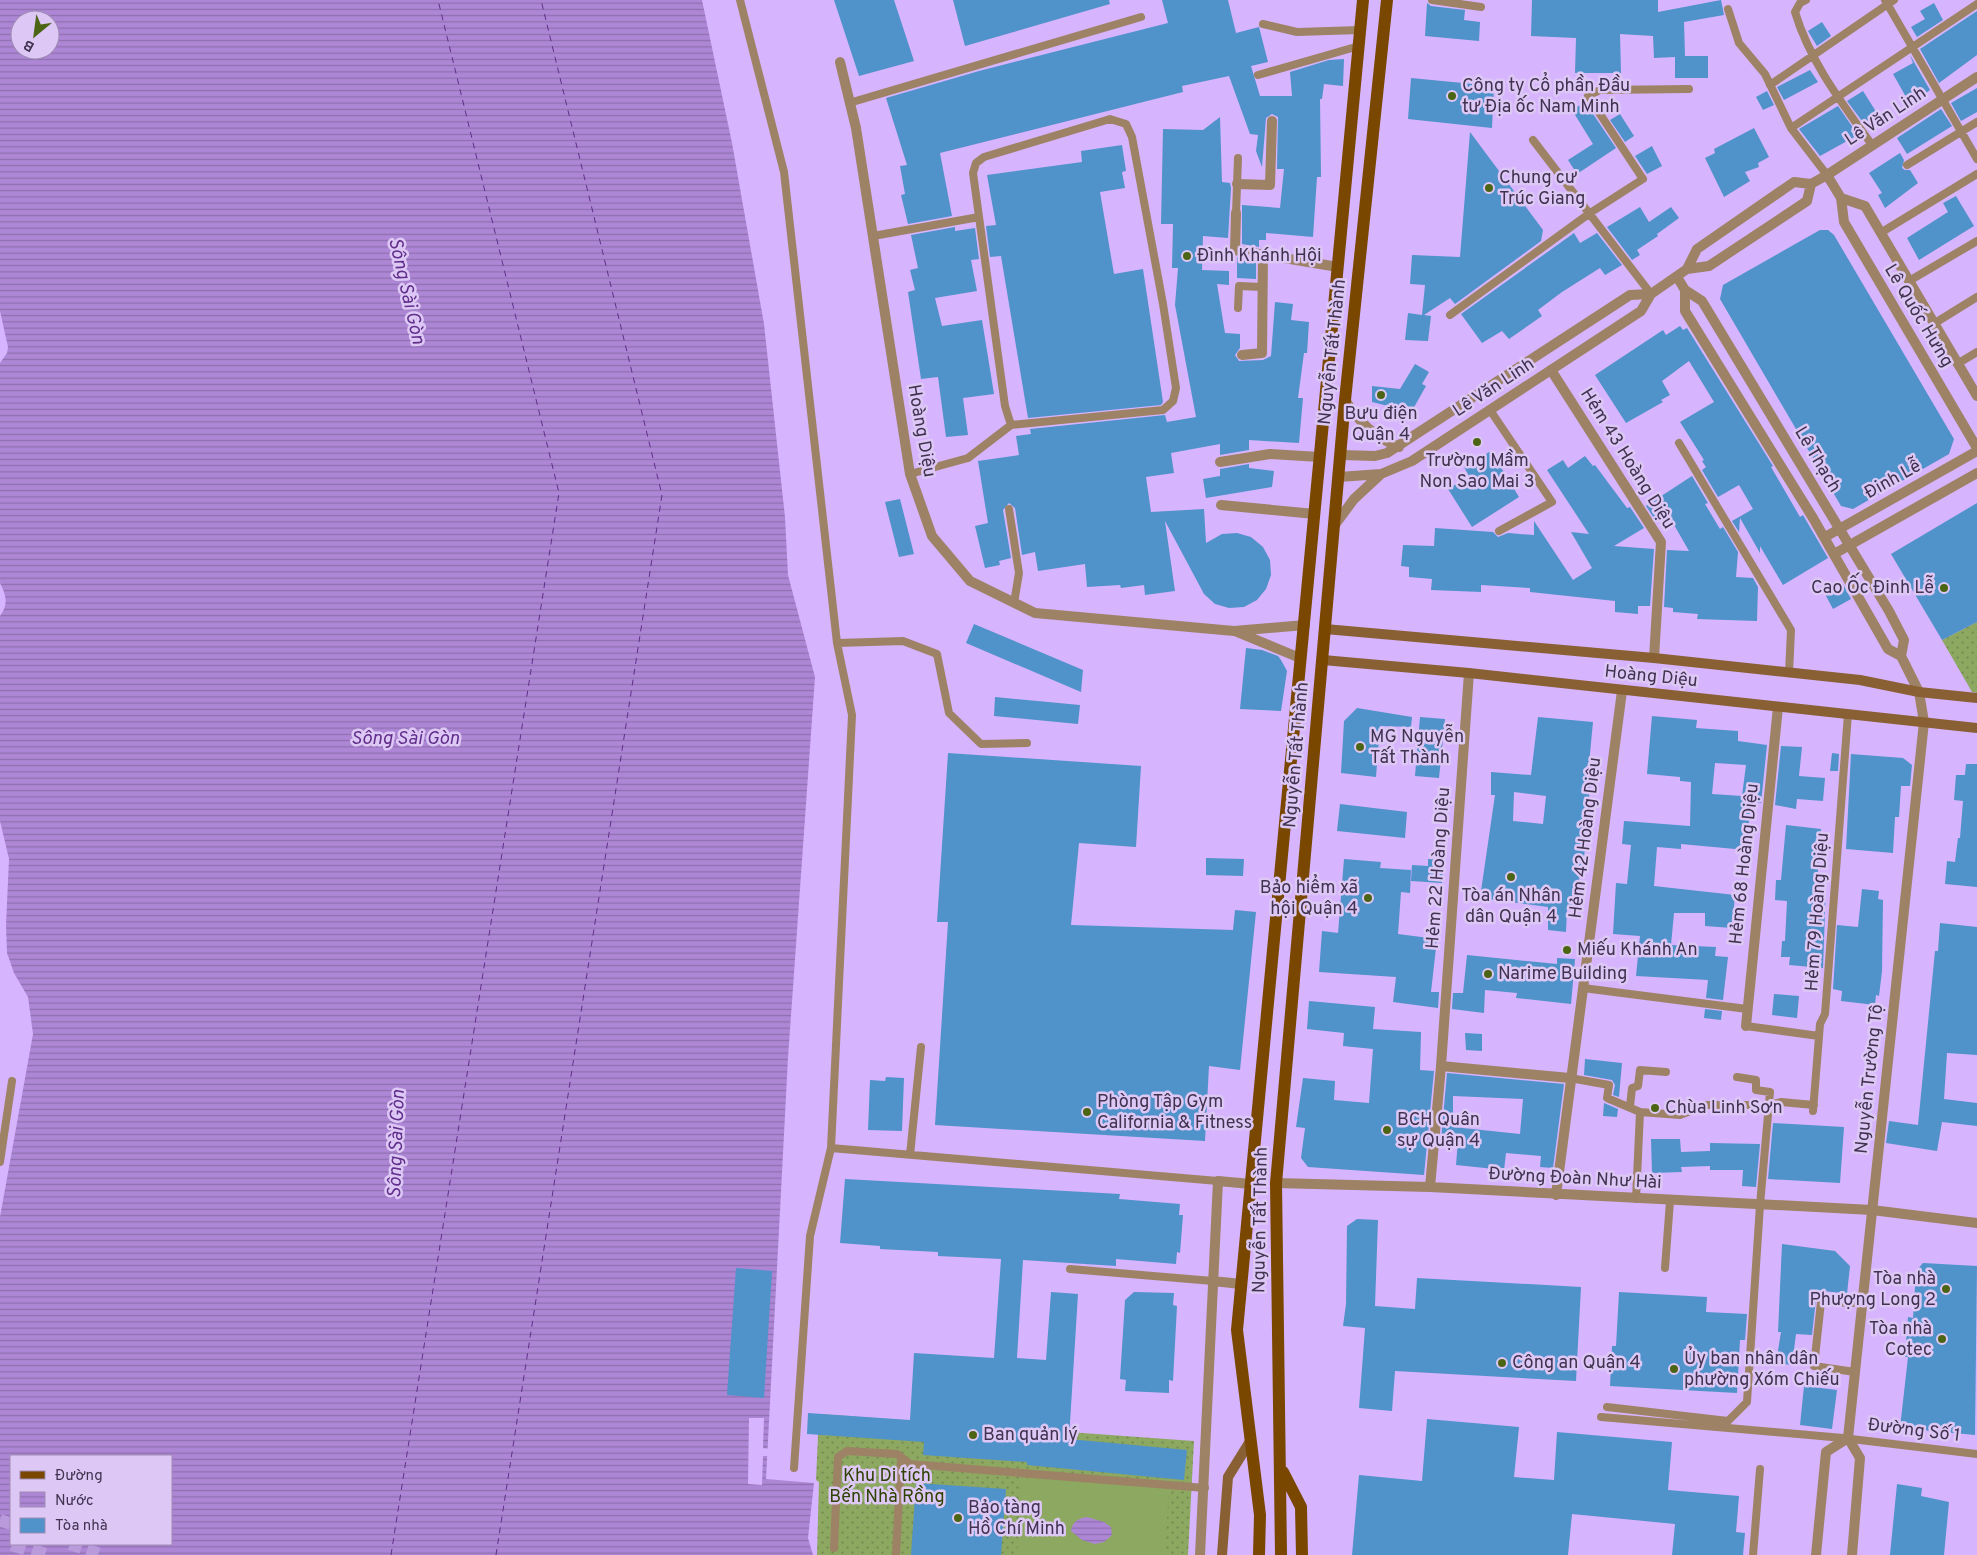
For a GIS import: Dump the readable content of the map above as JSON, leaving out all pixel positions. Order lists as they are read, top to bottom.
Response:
{
  "streets": {
    "main road": ["Nguyễn Tất Thành", "Hoàng Diệu"],
    "street": [
      "Lê Văn Linh",
      "Lê Quốc Hưng",
      "Hẻm 43 Hoàng Diệu",
      "Lê Thạch",
      "Ðinh Lễ",
      "Hẻm 42 Hoàng Diệu",
      "Hẻm 68 Hoàng Diệu",
      "Hẻm 22 Hoàng Diệu",
      "Nguyễn Trường Tộ",
      "Đường Đoàn Như Hài"
    ],
    "lane": ["Hẻm 79 Hoàng Diệu", "Đường Số 1"]
  },
  "crossings": [
    ["Lê Văn Linh", "Lê Quốc Hưng"],
    ["Lê Văn Linh", "Nguyễn Tất Thành"],
    ["Lê Văn Linh", "Hẻm 43 Hoàng Diệu"],
    ["Lê Văn Linh", "Lê Thạch"],
    ["Lê Quốc Hưng", "Ðinh Lễ"],
    ["Nguyễn Tất Thành", "Hoàng Diệu"],
    ["Nguyễn Tất Thành", "Đường Đoàn Như Hài"],
    ["Hoàng Diệu", "Hẻm 43 Hoàng Diệu"],
    ["Hoàng Diệu", "Lê Thạch"],
    ["Hoàng Diệu", "Hẻm 42 Hoàng Diệu"],
    ["Hoàng Diệu", "Hẻm 68 Hoàng Diệu"],
    ["Hoàng Diệu", "Hẻm 22 Hoàng Diệu"],
    ["Hoàng Diệu", "Hẻm 79 Hoàng Diệu"],
    ["Hoàng Diệu", "Nguyễn Trường Tộ"],
    ["Lê Thạch", "Ðinh Lễ"],
    ["Lê Thạch", "Nguyễn Trường Tộ"],
    ["Hẻm 42 Hoàng Diệu", "Đường Đoàn Như Hài"],
    ["Hẻm 22 Hoàng Diệu", "Đường Đoàn Như Hài"],
    ["Nguyễn Trường Tộ", "Đường Đoàn Như Hài"],
    ["Nguyễn Trường Tộ", "Đường Số 1"]
  ],
  "water": ["Sông Sài Gòn"],
  "parks": ["Khu Di tích Bến Nhà Rồng"],
  "places": [
    "Công ty Cổ phần Đầu tư Địa ốc Nam Minh",
    "Chung cư Trúc Giang",
    "Đình Khánh Hội",
    "Bưu điện Quận 4",
    "Trường Mầm Non Sao Mai 3",
    "Cao Ốc Đinh Lễ",
    "MG Nguyễn Tất Thành",
    "Tòa án Nhân dân Quận 4",
    "Bảo hiểm xã hội Quận 4",
    "Miếu Khánh An",
    "Narime Building",
    "Chùa Linh Sơn",
    "Phòng Tập Gym California & Fitness",
    "BCH Quân sự Quận 4",
    "Tòa nhà Phượng Long 2",
    "Tòa nhà Cotec",
    "Công an Quận 4",
    "Ủy ban nhân dân phường Xóm Chiếu",
    "Ban quản lý",
    "Bảo tàng Hồ Chí Minh"
  ],
  "legend": ["Đường", "Nước", "Tòa nhà"],
  "north": "bottom left"
}
